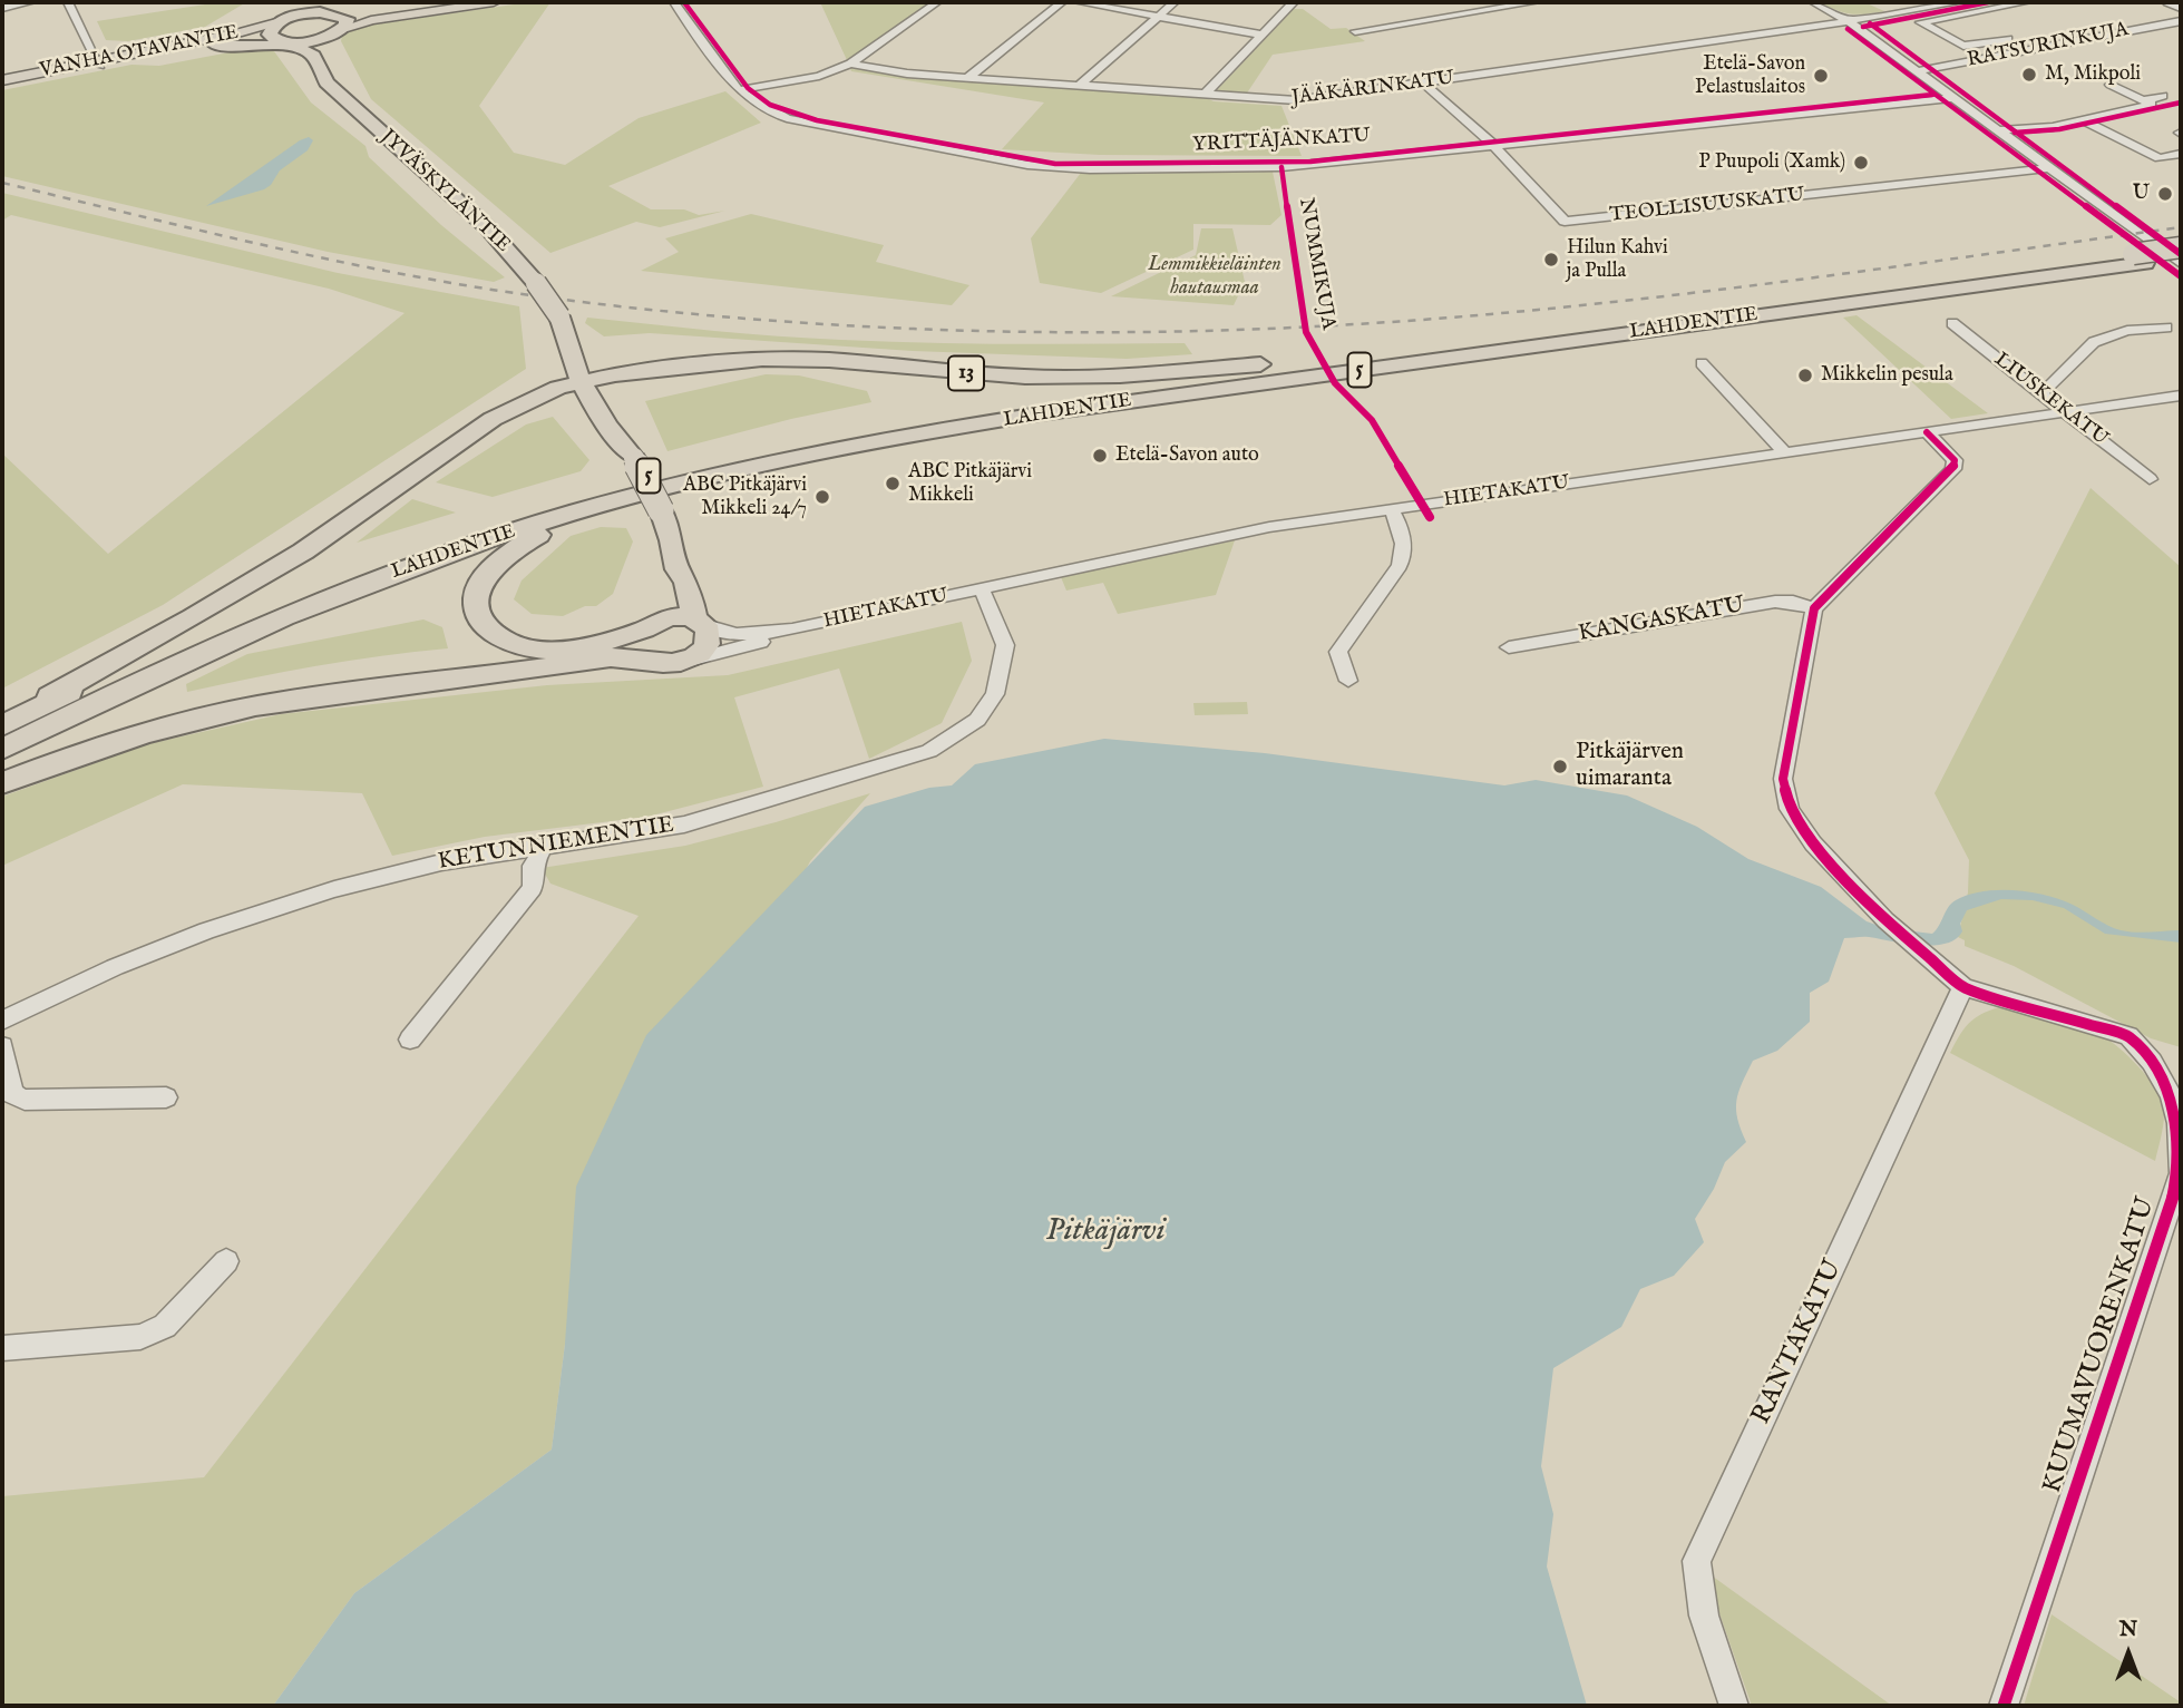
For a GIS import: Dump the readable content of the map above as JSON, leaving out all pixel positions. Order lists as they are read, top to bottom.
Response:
{
  "streets": {
    "highway": [
      "JYVÄSKYLÄNTIE",
      "LAHDENTIE",
      "5",
      "13"
    ],
    "main road": ["VANHA OTAVANTIE"],
    "street": [
      "RATSURINKUJA",
      "JÄÄKÄRINKATU",
      "YRITTÄJÄNKATU",
      "TEOLLISUUSKATU",
      "LIUSKEKATU",
      "HIETAKATU",
      "KANGASKATU",
      "KETUNNIEMENTIE",
      "RANTAKATU",
      "KUUMAVUORENKATU"
    ],
    "cycle path": ["NUMMIKUJA"]
  },
  "crossings": [
    ["VANHA OTAVANTIE", "JYVÄSKYLÄNTIE"],
    ["JÄÄKÄRINKATU", "YRITTÄJÄNKATU"],
    ["JÄÄKÄRINKATU", "TEOLLISUUSKATU"],
    ["YRITTÄJÄNKATU", "TEOLLISUUSKATU"],
    ["JYVÄSKYLÄNTIE", "13"],
    ["JYVÄSKYLÄNTIE", "HIETAKATU"],
    ["LAHDENTIE", "13"],
    ["LIUSKEKATU", "HIETAKATU"],
    ["HIETAKATU", "KETUNNIEMENTIE"],
    ["RANTAKATU", "KUUMAVUORENKATU"]
  ],
  "water": ["Pitkäjärvi"],
  "parks": ["Lemmikkieläinten hautausmaa"],
  "places": [
    "M, Mikpoli",
    "Etelä-Savon Pelastuslaitos",
    "P Puupoli (Xamk)",
    "U",
    "Hilun Kahvi ja Pulla",
    "Mikkelin pesula",
    "Etelä-Savon auto",
    "ABC Pitkäjärvi Mikkeli",
    "ABC Pitkäjärvi Mikkeli 24/7",
    "Pitkäjärven uimaranta"
  ],
  "north": "top"
}
